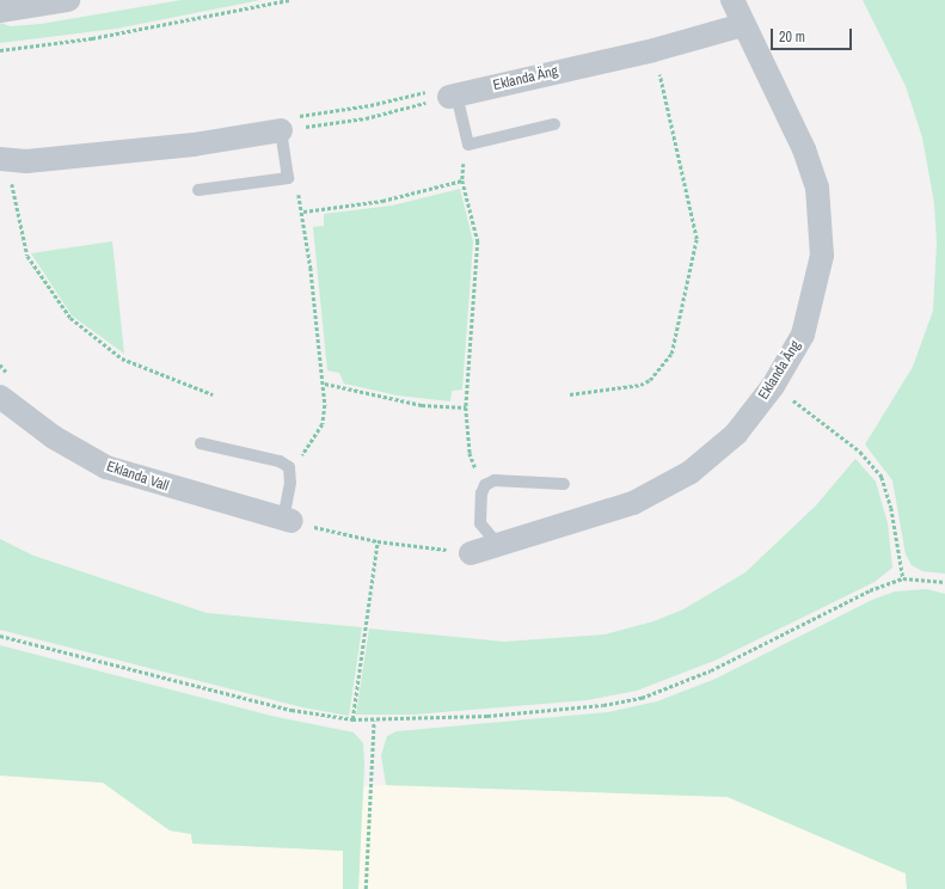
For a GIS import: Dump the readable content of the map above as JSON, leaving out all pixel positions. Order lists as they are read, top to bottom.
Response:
{
  "streets": {
    "street": ["Eklanda Äng", "Eklanda Vall"]
  },
  "scale_bar": "20 m"
}
